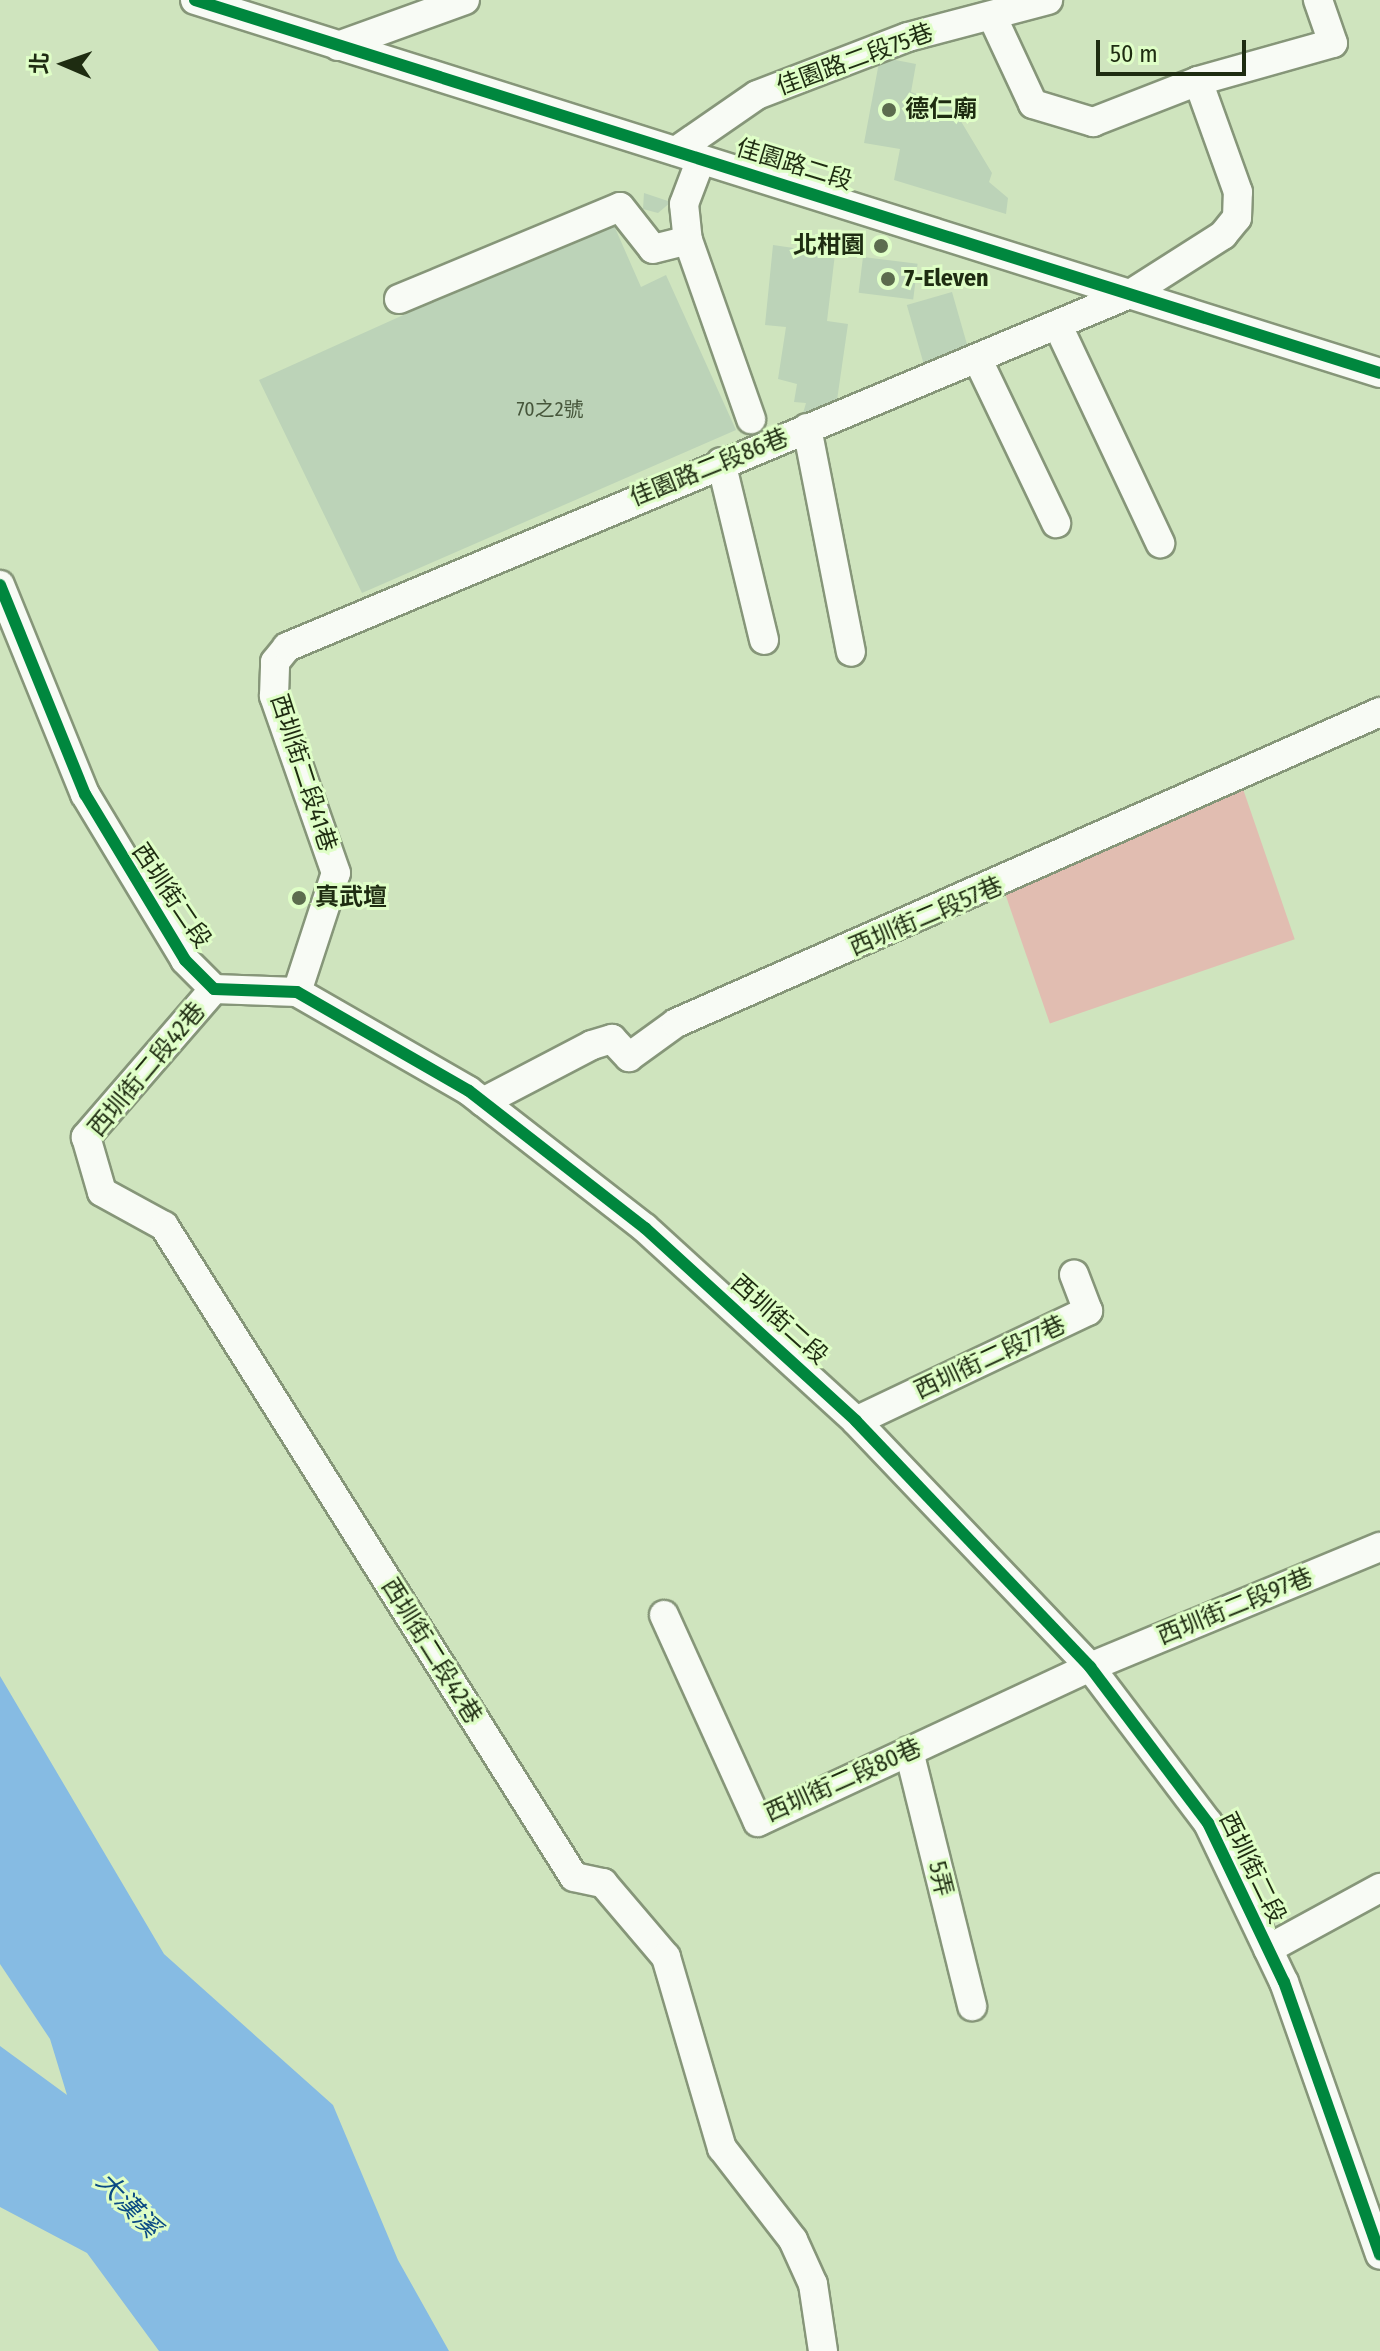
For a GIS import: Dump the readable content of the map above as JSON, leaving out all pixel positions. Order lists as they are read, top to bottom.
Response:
{
  "streets": {
    "street": [
      "佳園路二段75巷",
      "佳園路二段",
      "佳園路二段86巷",
      "西圳街二段41巷",
      "西圳街二段",
      "西圳街二段57巷",
      "西圳街二段42巷",
      "西圳街二段77巷",
      "西圳街二段97巷",
      "西圳街二段80巷",
      "5弄"
    ]
  },
  "crossings": [
    ["佳園路二段75巷", "佳園路二段"],
    ["佳園路二段", "佳園路二段86巷"],
    ["佳園路二段86巷", "西圳街二段41巷"],
    ["西圳街二段41巷", "西圳街二段"],
    ["西圳街二段", "西圳街二段57巷"],
    ["西圳街二段", "西圳街二段42巷"],
    ["西圳街二段", "西圳街二段77巷"],
    ["西圳街二段", "西圳街二段97巷"],
    ["西圳街二段", "西圳街二段80巷"],
    ["西圳街二段97巷", "西圳街二段80巷"],
    ["西圳街二段80巷", "5弄"]
  ],
  "water": ["大漢溪"],
  "places": [
    "德仁廟",
    "北柑園",
    "7-Eleven",
    "真武壇"
  ],
  "house_numbers": ["70之2號"],
  "scale_bar": "50 m",
  "north": "left"
}
